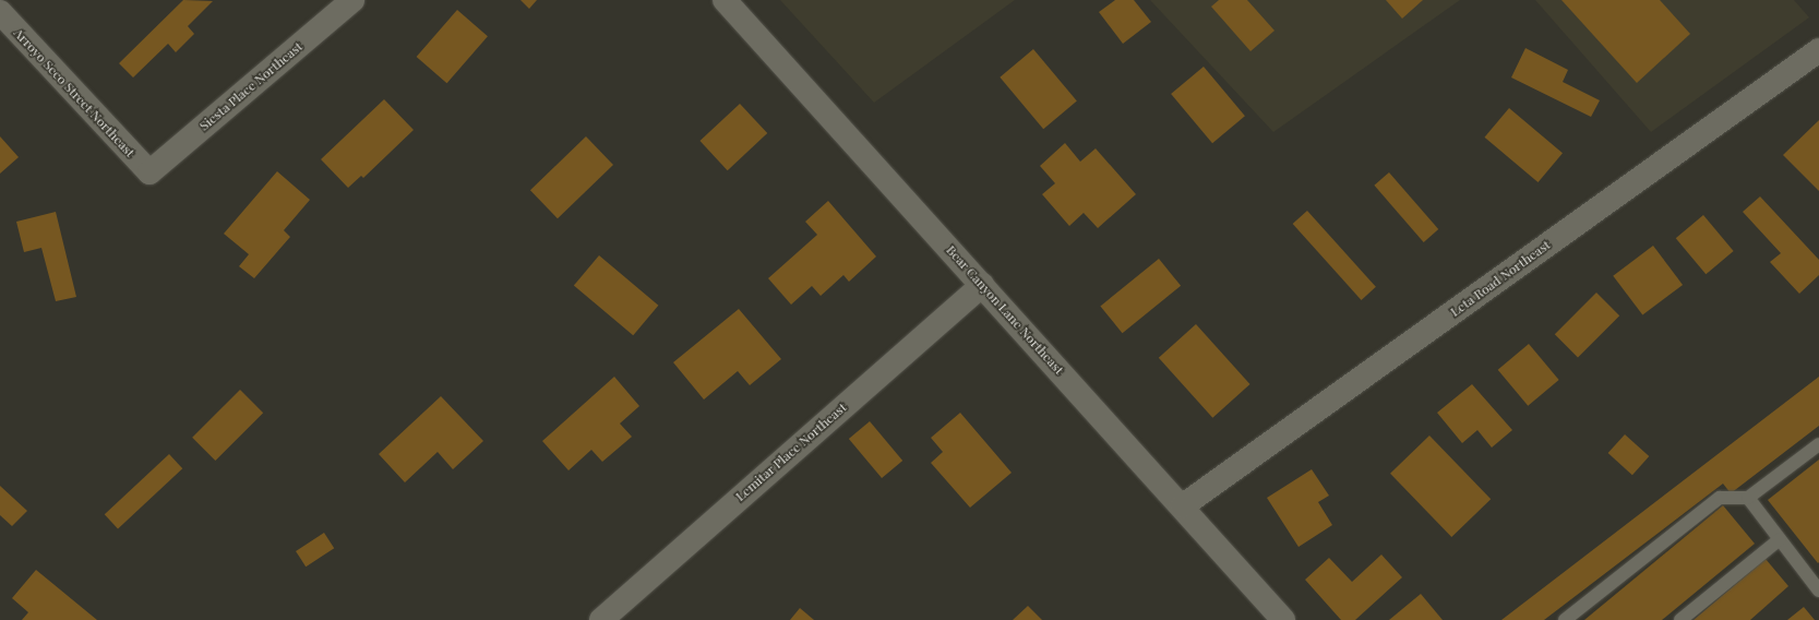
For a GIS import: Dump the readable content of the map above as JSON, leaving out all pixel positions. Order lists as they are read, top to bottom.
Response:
{
  "streets": {
    "street": [
      "Siesta Place Northeast",
      "Arroyo Seco Street Northeast",
      "Leta Road Northeast",
      "Bear Canyon Lane Northeast",
      "Lemitar Place Northeast"
    ]
  },
  "crossings": [
    ["Siesta Place Northeast", "Arroyo Seco Street Northeast"],
    ["Leta Road Northeast", "Bear Canyon Lane Northeast"],
    ["Bear Canyon Lane Northeast", "Lemitar Place Northeast"]
  ]
}
